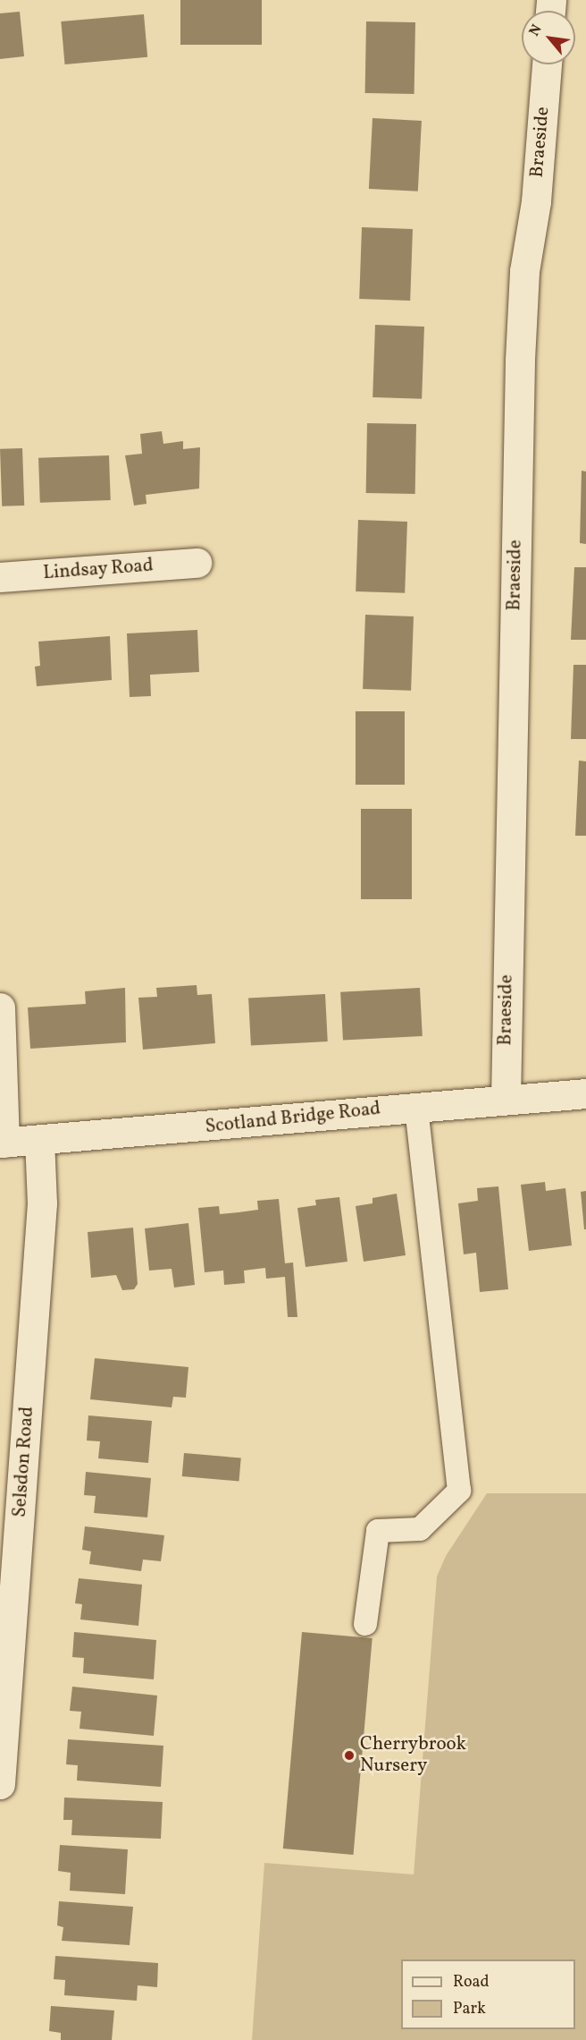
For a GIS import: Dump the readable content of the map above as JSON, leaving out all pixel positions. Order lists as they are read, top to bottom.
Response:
{
  "streets": {
    "street": [
      "Braeside",
      "Lindsay Road",
      "Scotland Bridge Road",
      "Selsdon Road"
    ]
  },
  "crossings": [
    ["Braeside", "Scotland Bridge Road"],
    ["Scotland Bridge Road", "Selsdon Road"]
  ],
  "places": ["Cherrybrook Nursery"],
  "legend": ["Road", "Park"],
  "north": "top left"
}
